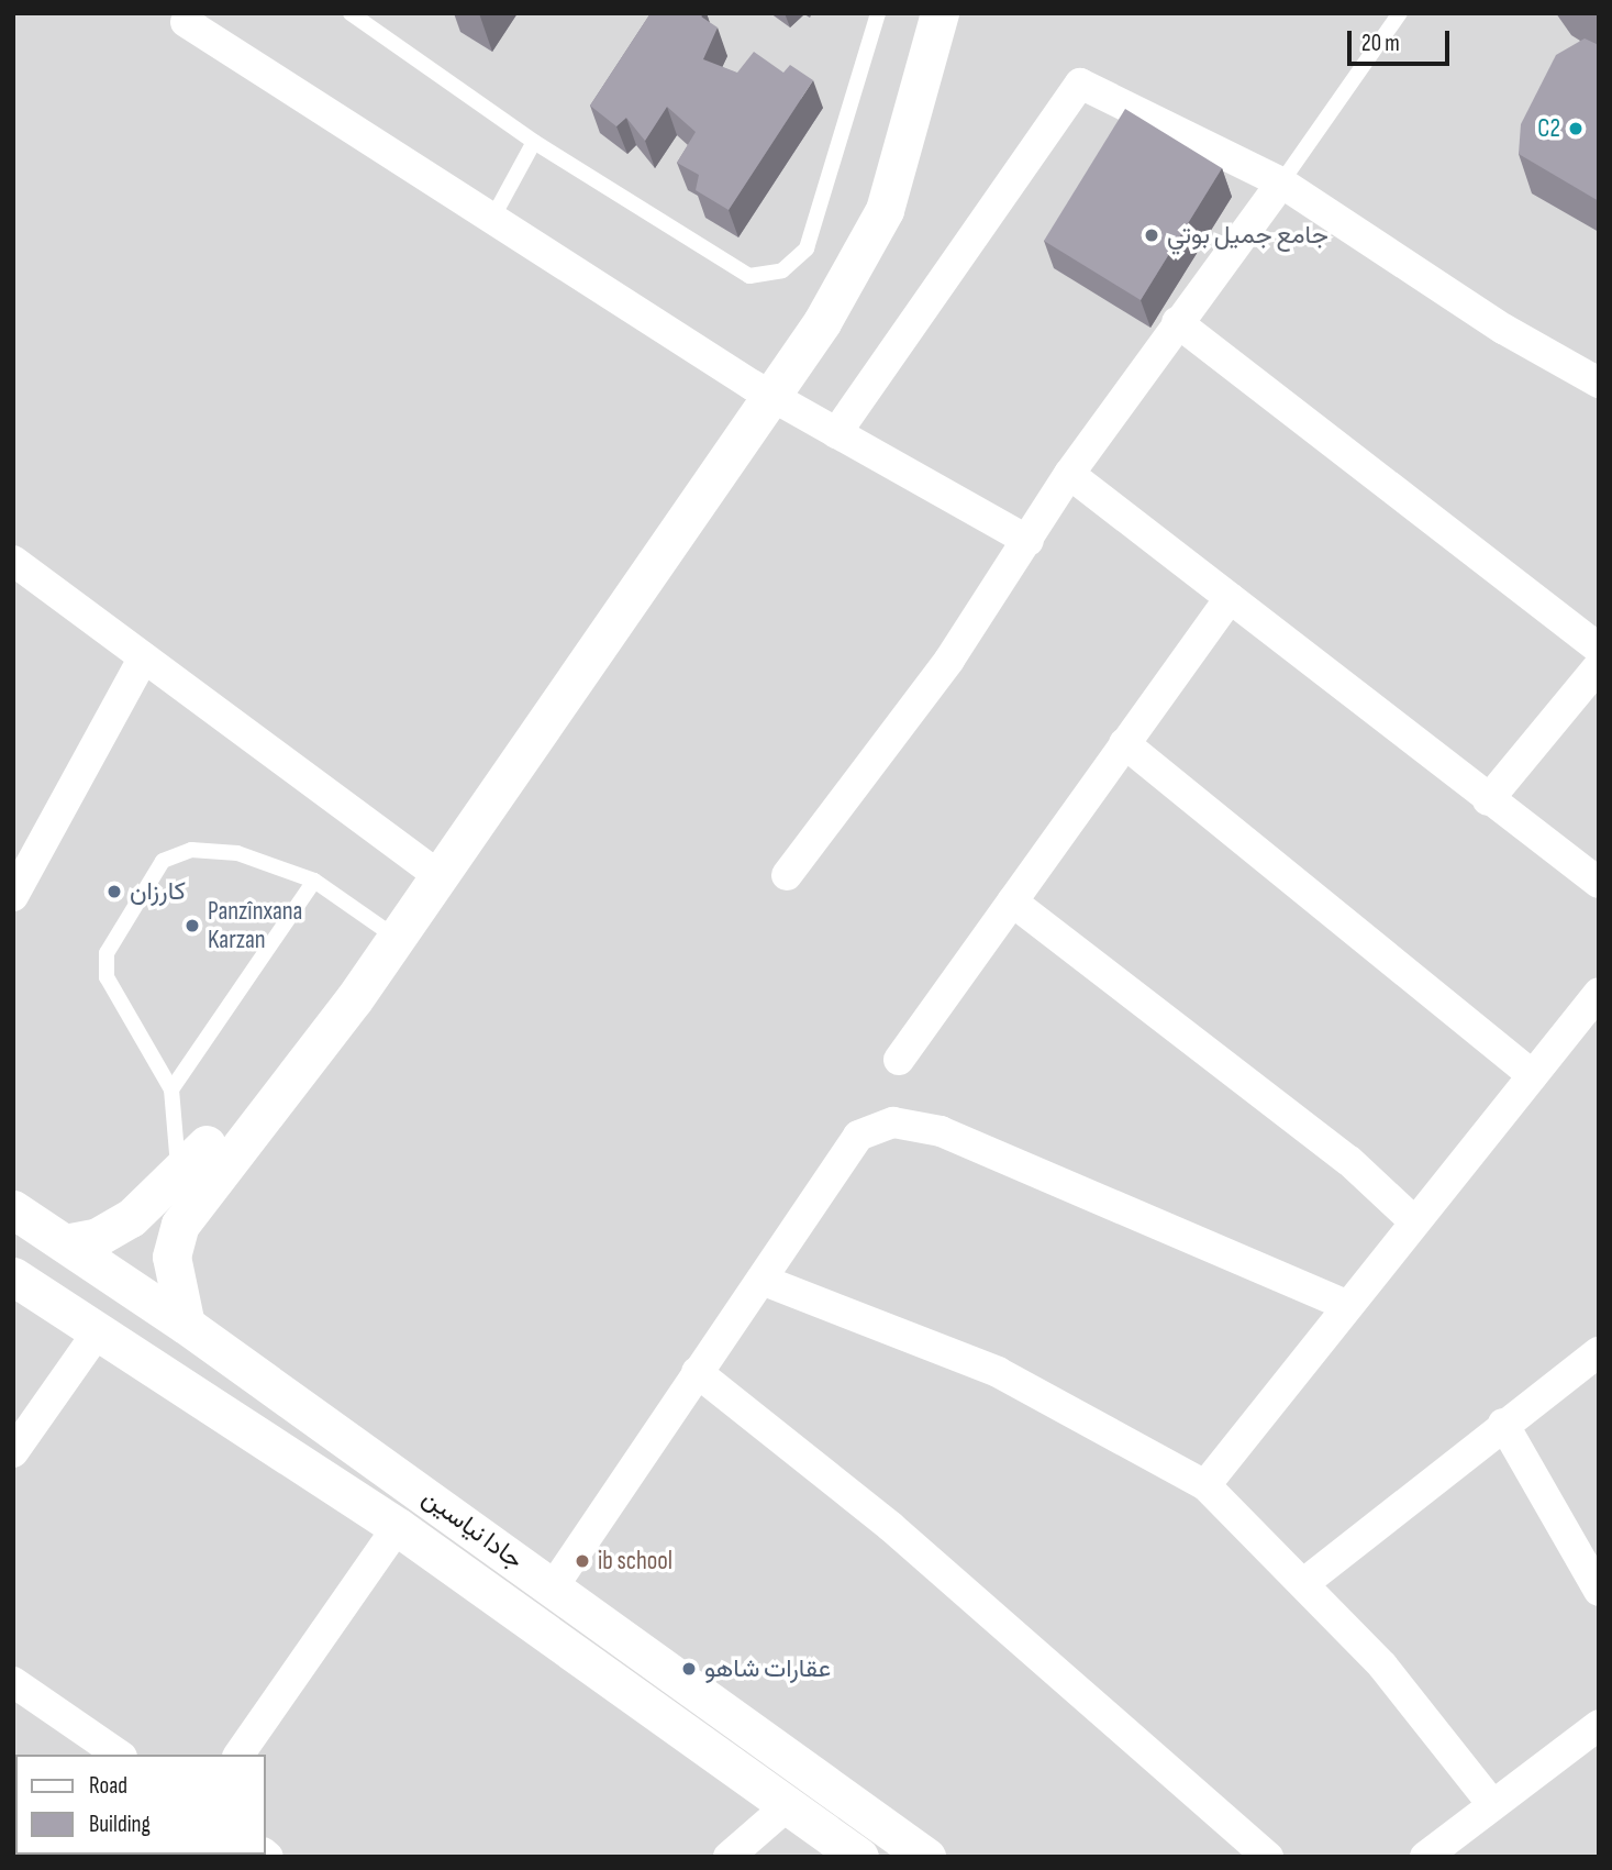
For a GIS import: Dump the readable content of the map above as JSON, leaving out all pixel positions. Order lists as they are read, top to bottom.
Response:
{
  "streets": {
    "street": ["جادا نیاسین"]
  },
  "places": [
    "C2",
    "جامع جميل بوتي",
    "كارزان",
    "Panzînxana Karzan",
    "ib school",
    "عقارات شاهو"
  ],
  "legend": ["Road", "Building"],
  "scale_bar": "20 m"
}
